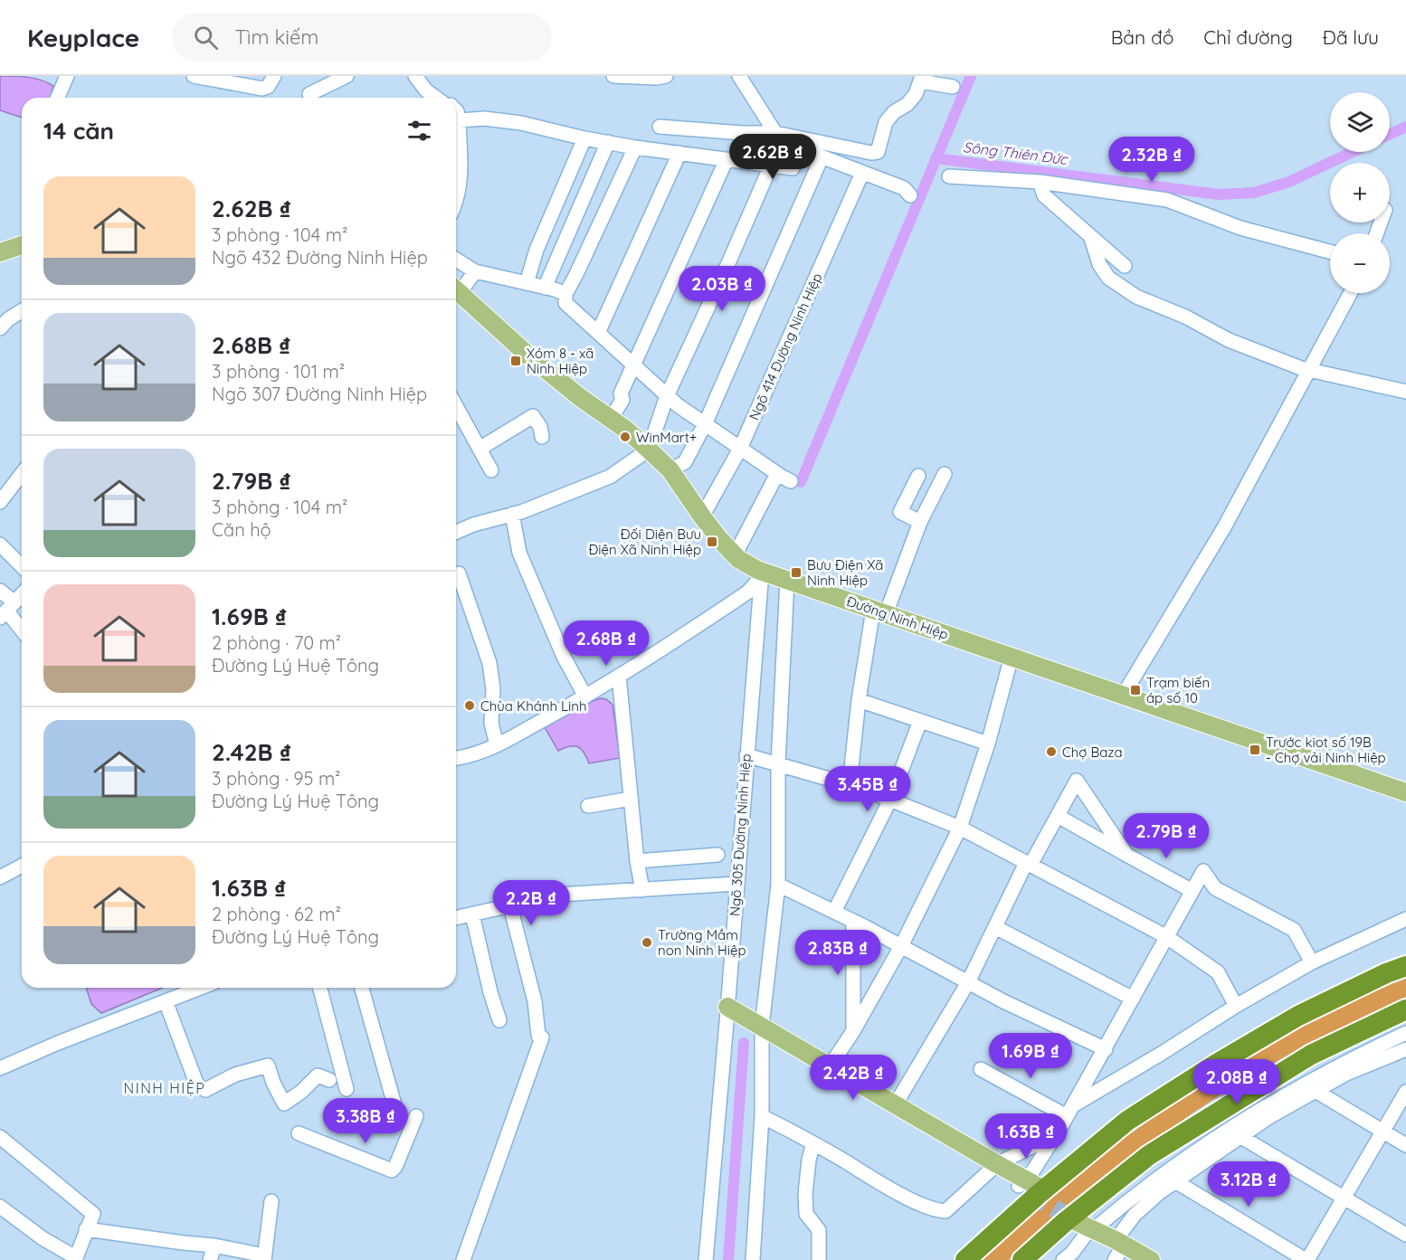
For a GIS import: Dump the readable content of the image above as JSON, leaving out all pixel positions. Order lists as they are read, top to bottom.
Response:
{
  "streets": {
    "main road": ["Đường Ninh Hiệp"],
    "street": ["Ngõ 414 Đường Ninh Hiệp", "Ngõ 305 Đường Ninh Hiệp"]
  },
  "crossings": [
    ["Ngõ 414 Đường Ninh Hiệp", "Đường Ninh Hiệp"],
    ["Đường Ninh Hiệp", "Ngõ 305 Đường Ninh Hiệp"]
  ],
  "districts": ["NINH HIỆP"],
  "water": ["Sông Thiên Đức"],
  "places": {
    "transit": [
      "Xóm 8 - xã Ninh Hiệp",
      "Đối Diện Bưu Điện Xã Ninh Hiệp",
      "Bưu Điện Xã Ninh Hiệp",
      "Trạm biến áp số 10",
      "Trước kiot số 19B - Chợ vải Ninh Hiệp"
    ],
    "other": [
      "WinMart+",
      "Chùa Khánh Linh",
      "Chợ Baza",
      "Trường Mầm non Ninh Hiệp"
    ]
  },
  "page": {
    "header": "Keyplace",
    "search": "Tìm kiếm",
    "nav": ["Bản đồ", "Chỉ đường", "Đã lưu"],
    "map_buttons": ["+", "−"],
    "heading": "14 căn",
    "price": [
      "2.62B ₫",
      "2.32B ₫",
      "2.03B ₫",
      "2.68B ₫",
      "3.45B ₫",
      "2.79B ₫",
      "2.2B ₫",
      "2.83B ₫",
      "1.69B ₫",
      "2.42B ₫",
      "2.08B ₫",
      "3.38B ₫",
      "1.63B ₫",
      "3.12B ₫"
    ],
    "list": [
      {
        "name": "2.62B ₫",
        "note": "3 phòng · 104 m² · Ngõ 432 Đường Ninh Hiệp"
      },
      {
        "name": "2.68B ₫",
        "note": "3 phòng · 101 m² · Ngõ 307 Đường Ninh Hiệp"
      },
      {
        "name": "2.79B ₫",
        "note": "3 phòng · 104 m² · Căn hộ"
      },
      {
        "name": "1.69B ₫",
        "note": "2 phòng · 70 m² · Đường Lý Huệ Tông"
      },
      {
        "name": "2.42B ₫",
        "note": "3 phòng · 95 m² · Đường Lý Huệ Tông"
      },
      {
        "name": "1.63B ₫",
        "note": "2 phòng · 62 m² · Đường Lý Huệ Tông"
      }
    ]
  }
}
